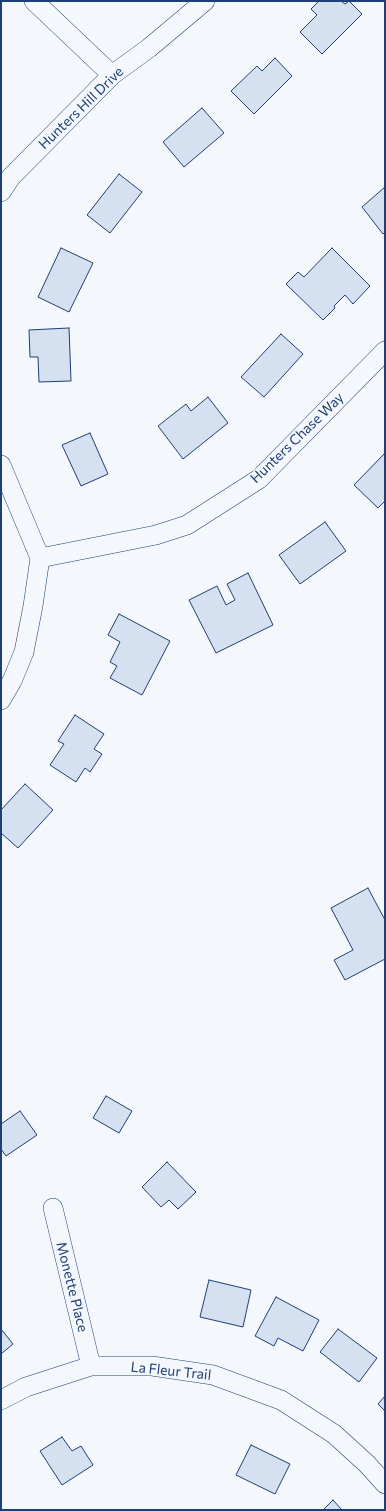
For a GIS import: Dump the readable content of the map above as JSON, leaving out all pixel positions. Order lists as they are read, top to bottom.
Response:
{
  "streets": {
    "street": [
      "Hunters Hill Drive",
      "Hunters Chase Way",
      "Monette Place",
      "La Fleur Trail"
    ]
  },
  "crossings": [
    ["Monette Place", "La Fleur Trail"]
  ]
}
